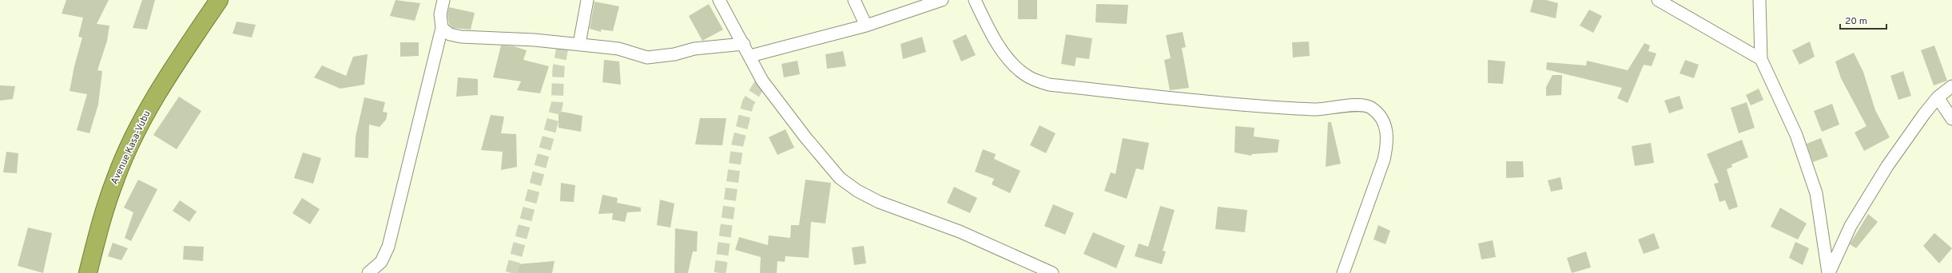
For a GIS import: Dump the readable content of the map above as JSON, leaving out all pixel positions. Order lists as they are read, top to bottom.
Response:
{
  "streets": {
    "highway": ["Avenue Kasa-Vubu"]
  },
  "scale_bar": "20 m"
}
